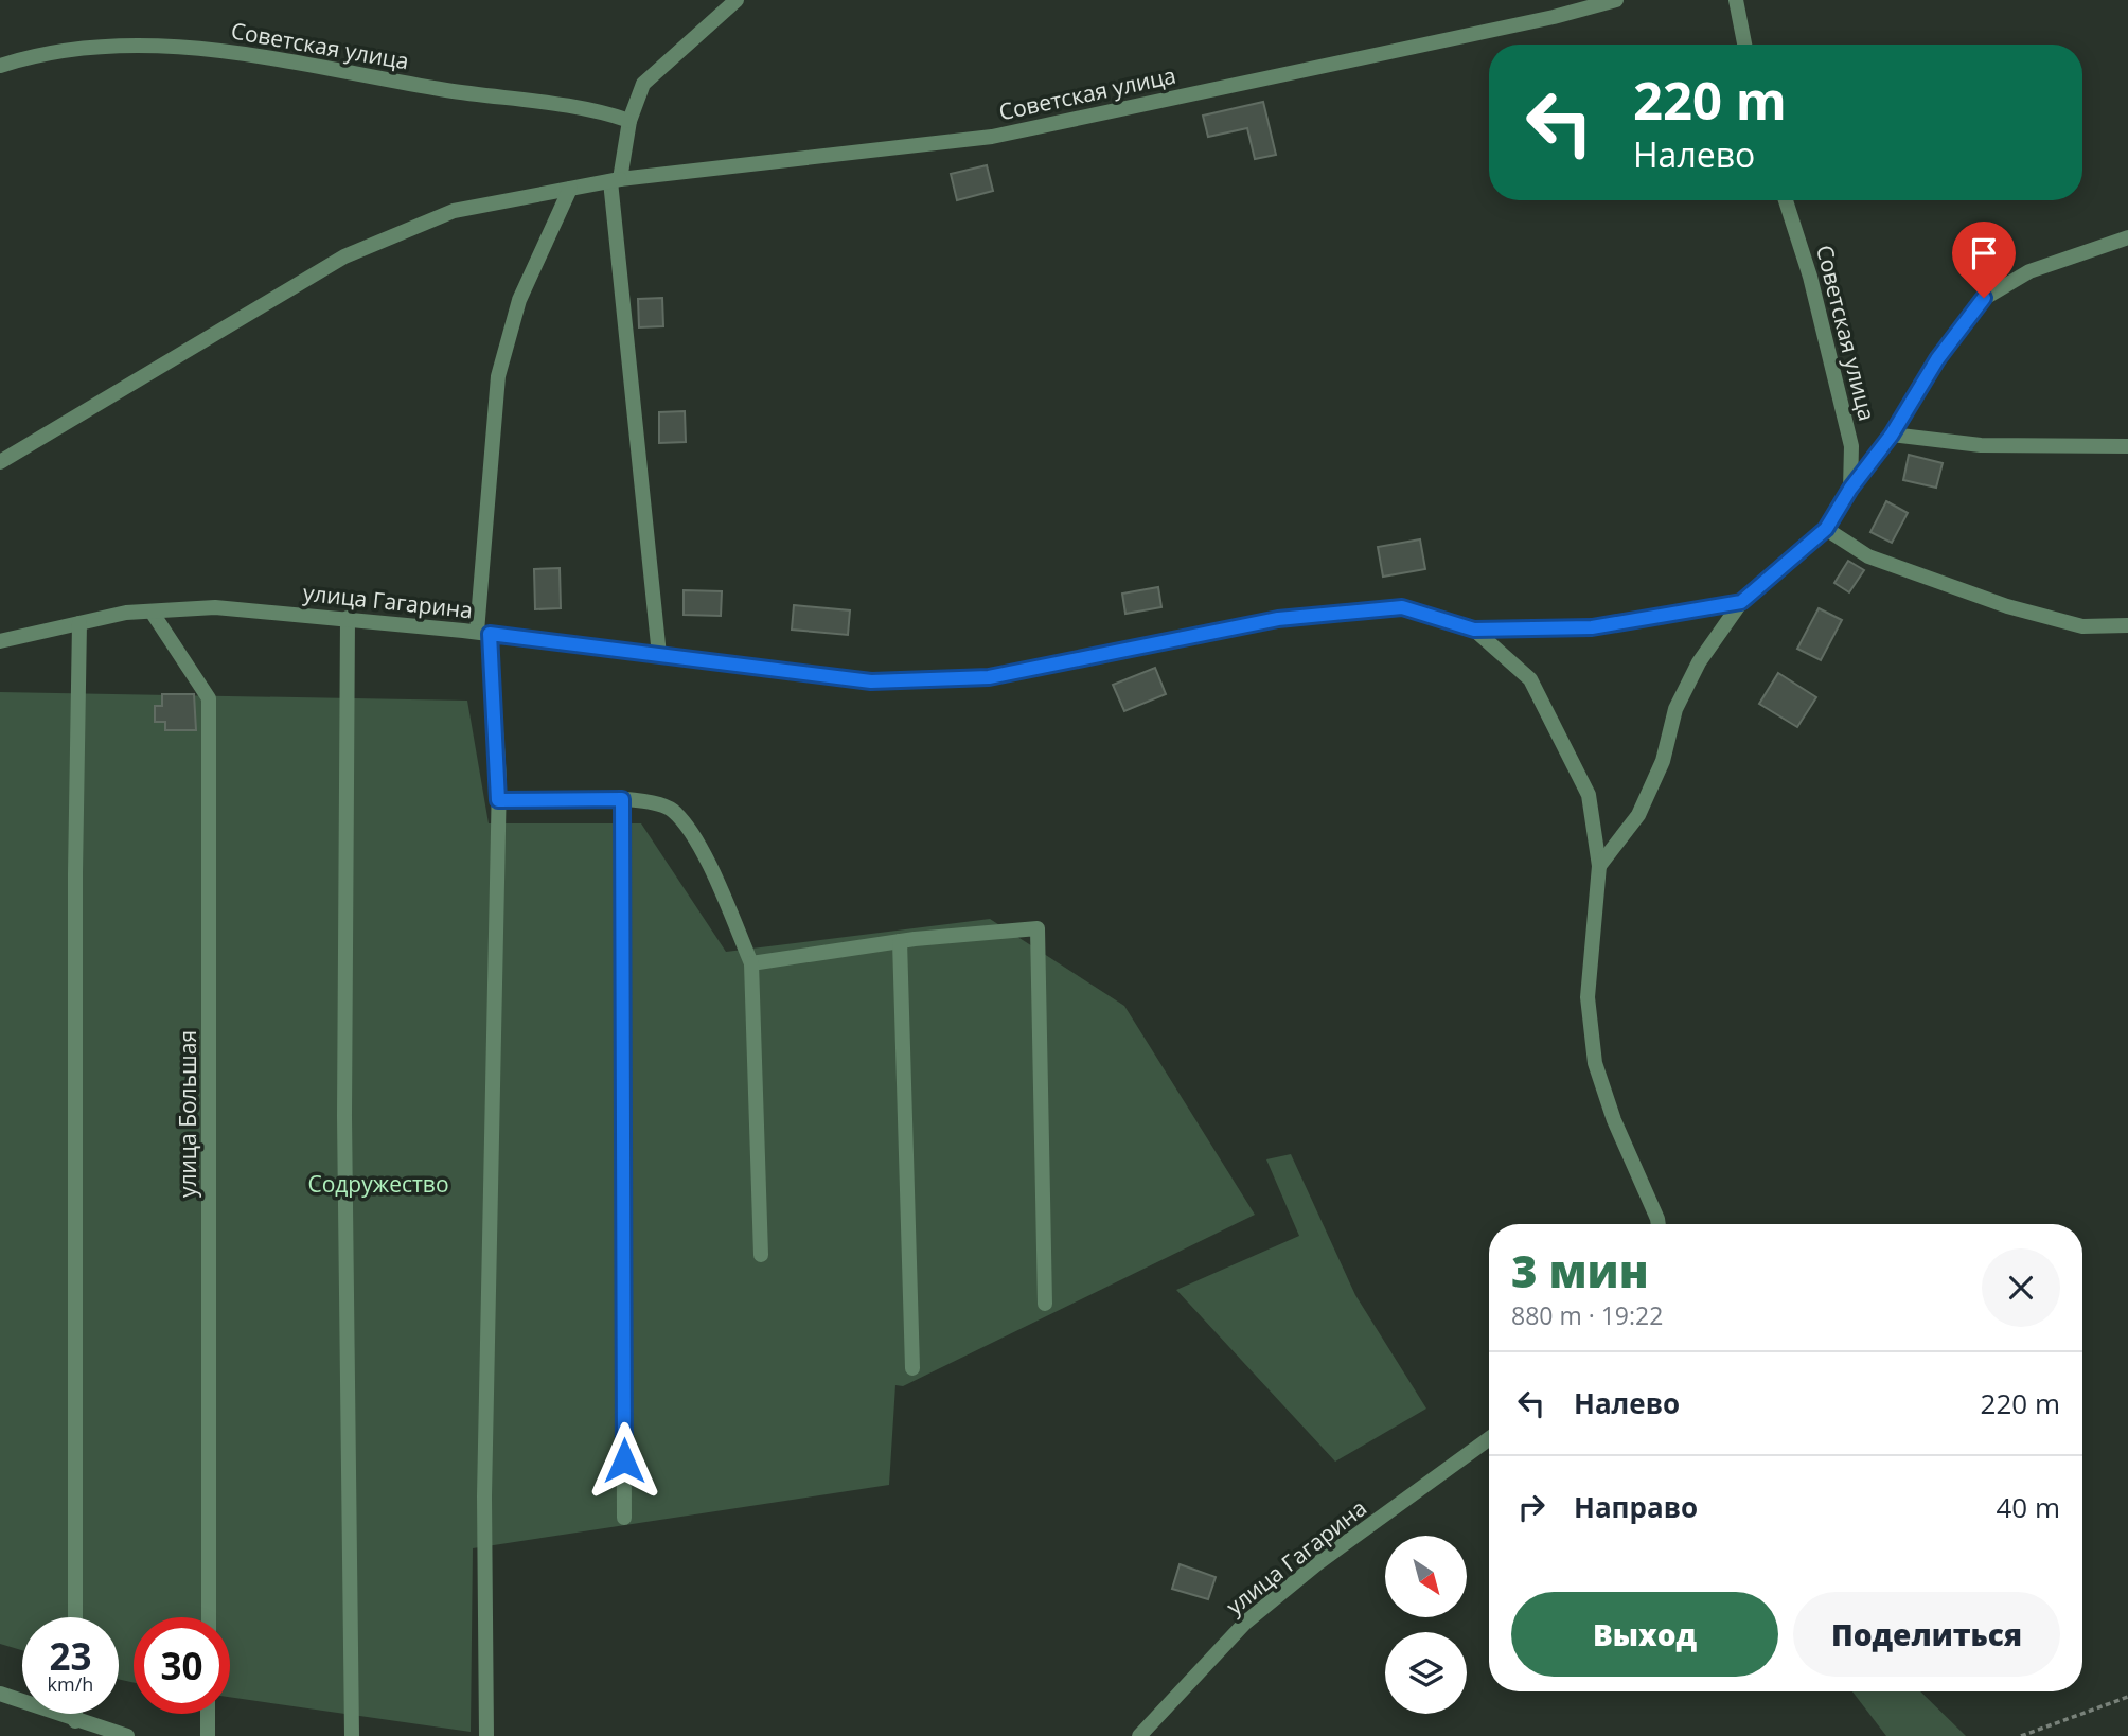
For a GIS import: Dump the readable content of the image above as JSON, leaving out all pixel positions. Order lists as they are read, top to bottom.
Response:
{
  "streets": {
    "street": ["Советская улица", "улица Гагарина", "улица Большая"]
  },
  "crossings": [
    ["улица Гагарина", "улица Большая"]
  ],
  "parks": ["Содружество"],
  "north": "bottom right",
  "page": {
    "turn": ["220 m", "Налево"],
    "heading": ["3 мин", "880 m · 19:22"],
    "list": [
      {
        "name": "Налево",
        "value": "220 m"
      },
      {
        "name": "Направо",
        "value": "40 m"
      }
    ],
    "buttons": ["Выход", "Поделиться"],
    "speed": "23 km/h",
    "limit": "30"
  }
}
